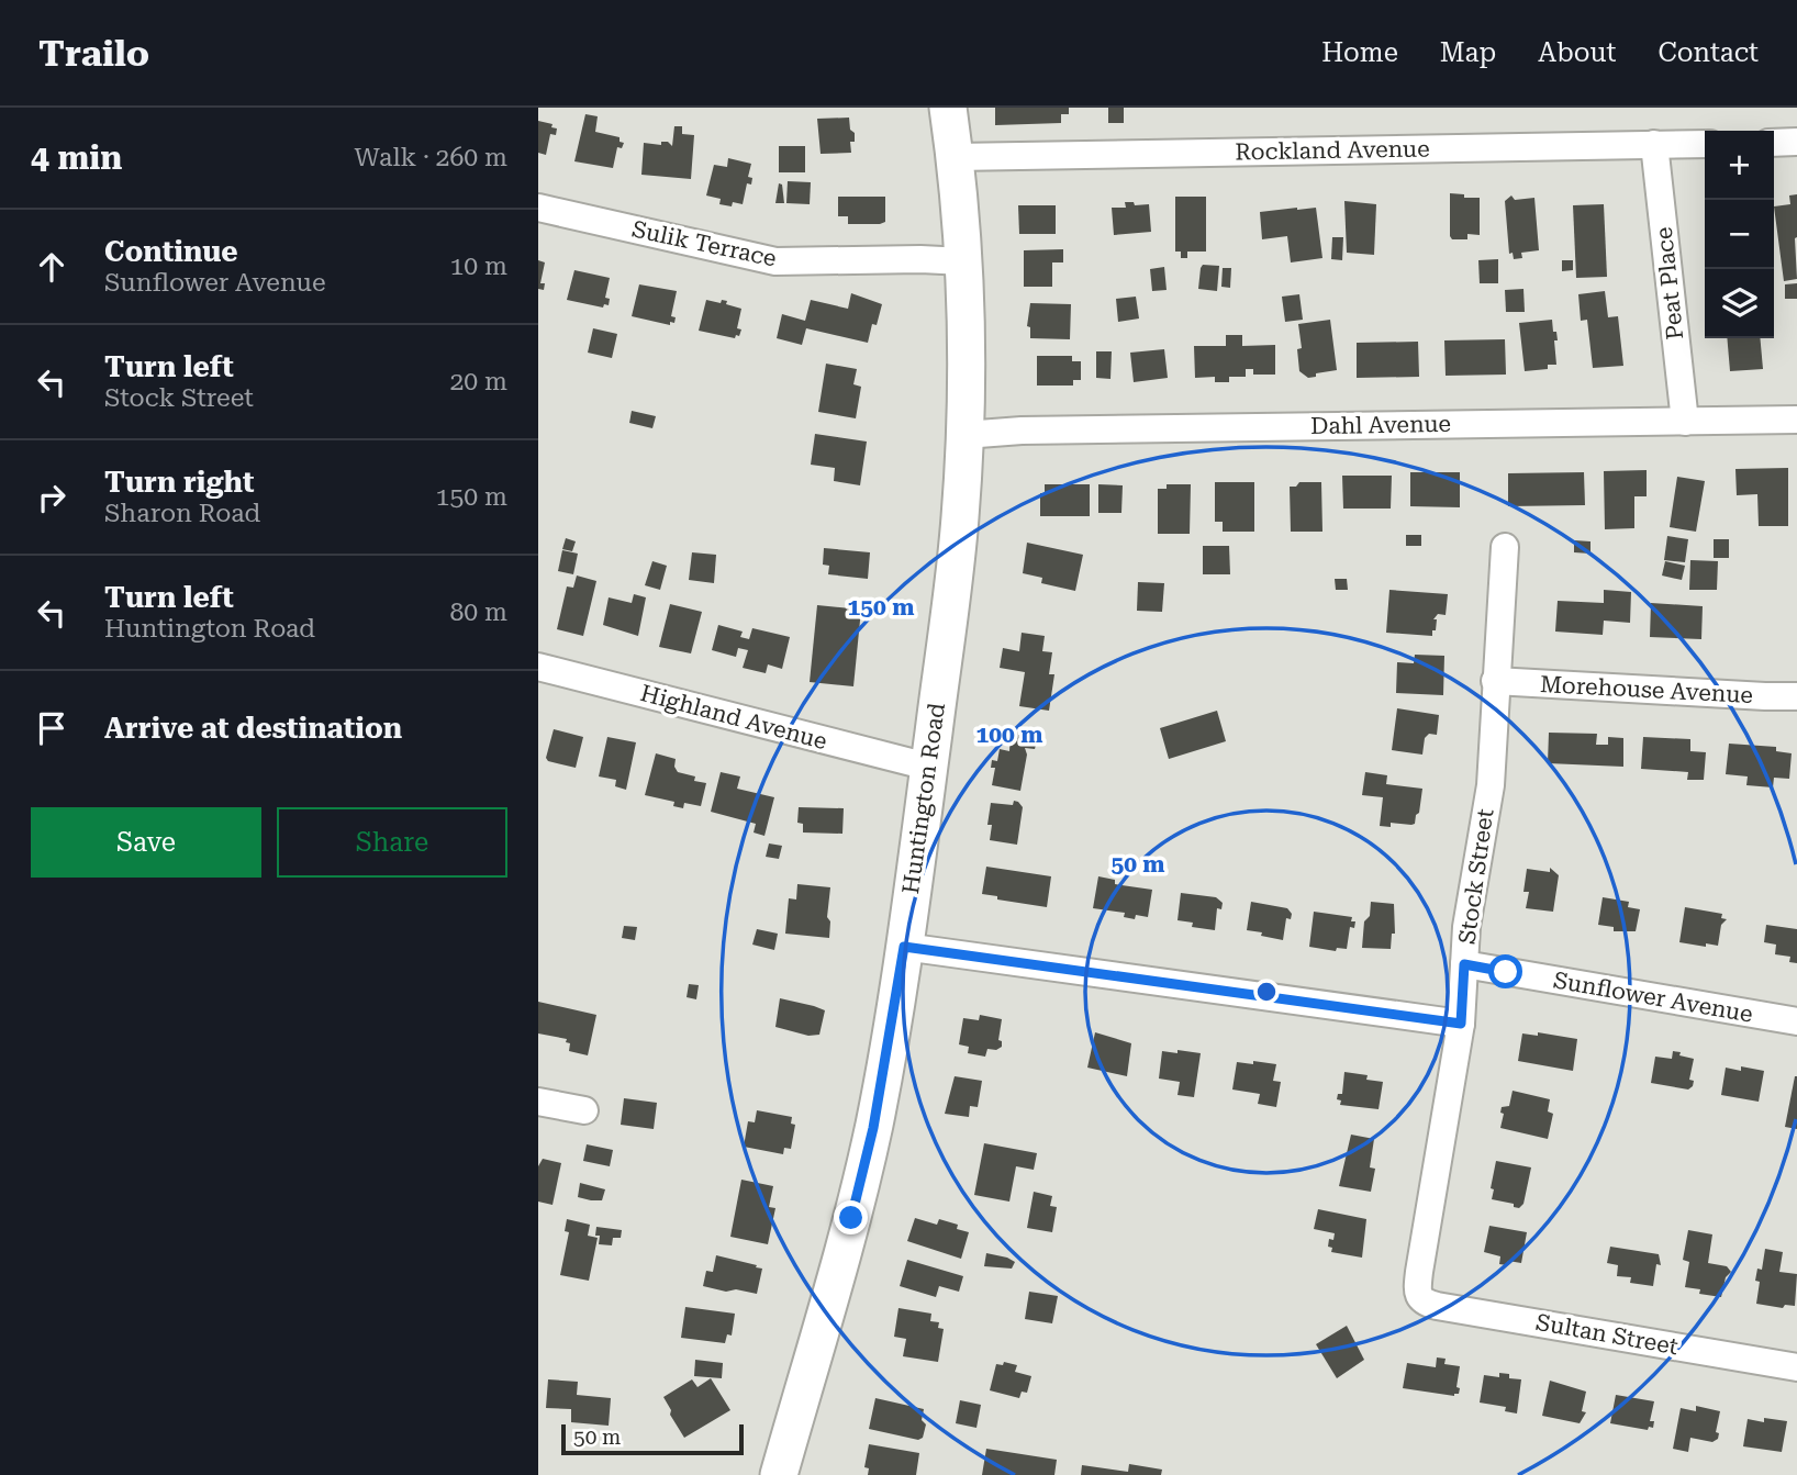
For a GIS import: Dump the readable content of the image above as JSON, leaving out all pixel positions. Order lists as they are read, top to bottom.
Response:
{
  "streets": {
    "main road": ["Huntington Road"],
    "street": [
      "Rockland Avenue",
      "Sulik Terrace",
      "Peat Place",
      "Dahl Avenue",
      "Morehouse Avenue",
      "Highland Avenue",
      "Stock Street",
      "Sunflower Avenue",
      "Sultan Street"
    ]
  },
  "crossings": [
    ["Rockland Avenue", "Peat Place"],
    ["Rockland Avenue", "Huntington Road"],
    ["Sulik Terrace", "Huntington Road"],
    ["Peat Place", "Dahl Avenue"],
    ["Dahl Avenue", "Huntington Road"],
    ["Morehouse Avenue", "Stock Street"],
    ["Highland Avenue", "Huntington Road"],
    ["Stock Street", "Sunflower Avenue"],
    ["Stock Street", "Sultan Street"]
  ],
  "scale_bar": "50 m",
  "page": {
    "header": "Trailo",
    "nav": [
      "Home",
      "Map",
      "About",
      "Contact"
    ],
    "heading": ["4 min", "Walk · 260 m"],
    "map_buttons": ["+", "−"],
    "list": [
      ["Continue", "Sunflower Avenue", "10 m"],
      ["Turn left", "Stock Street", "20 m"],
      ["Turn right", "Sharon Road", "150 m"],
      ["Turn left", "Huntington Road", "80 m"],
      "Arrive at destination"
    ],
    "buttons": ["Save", "Share"],
    "scale": "50 m"
  },
  "rings": ["150 m", "100 m", "50 m"]
}
